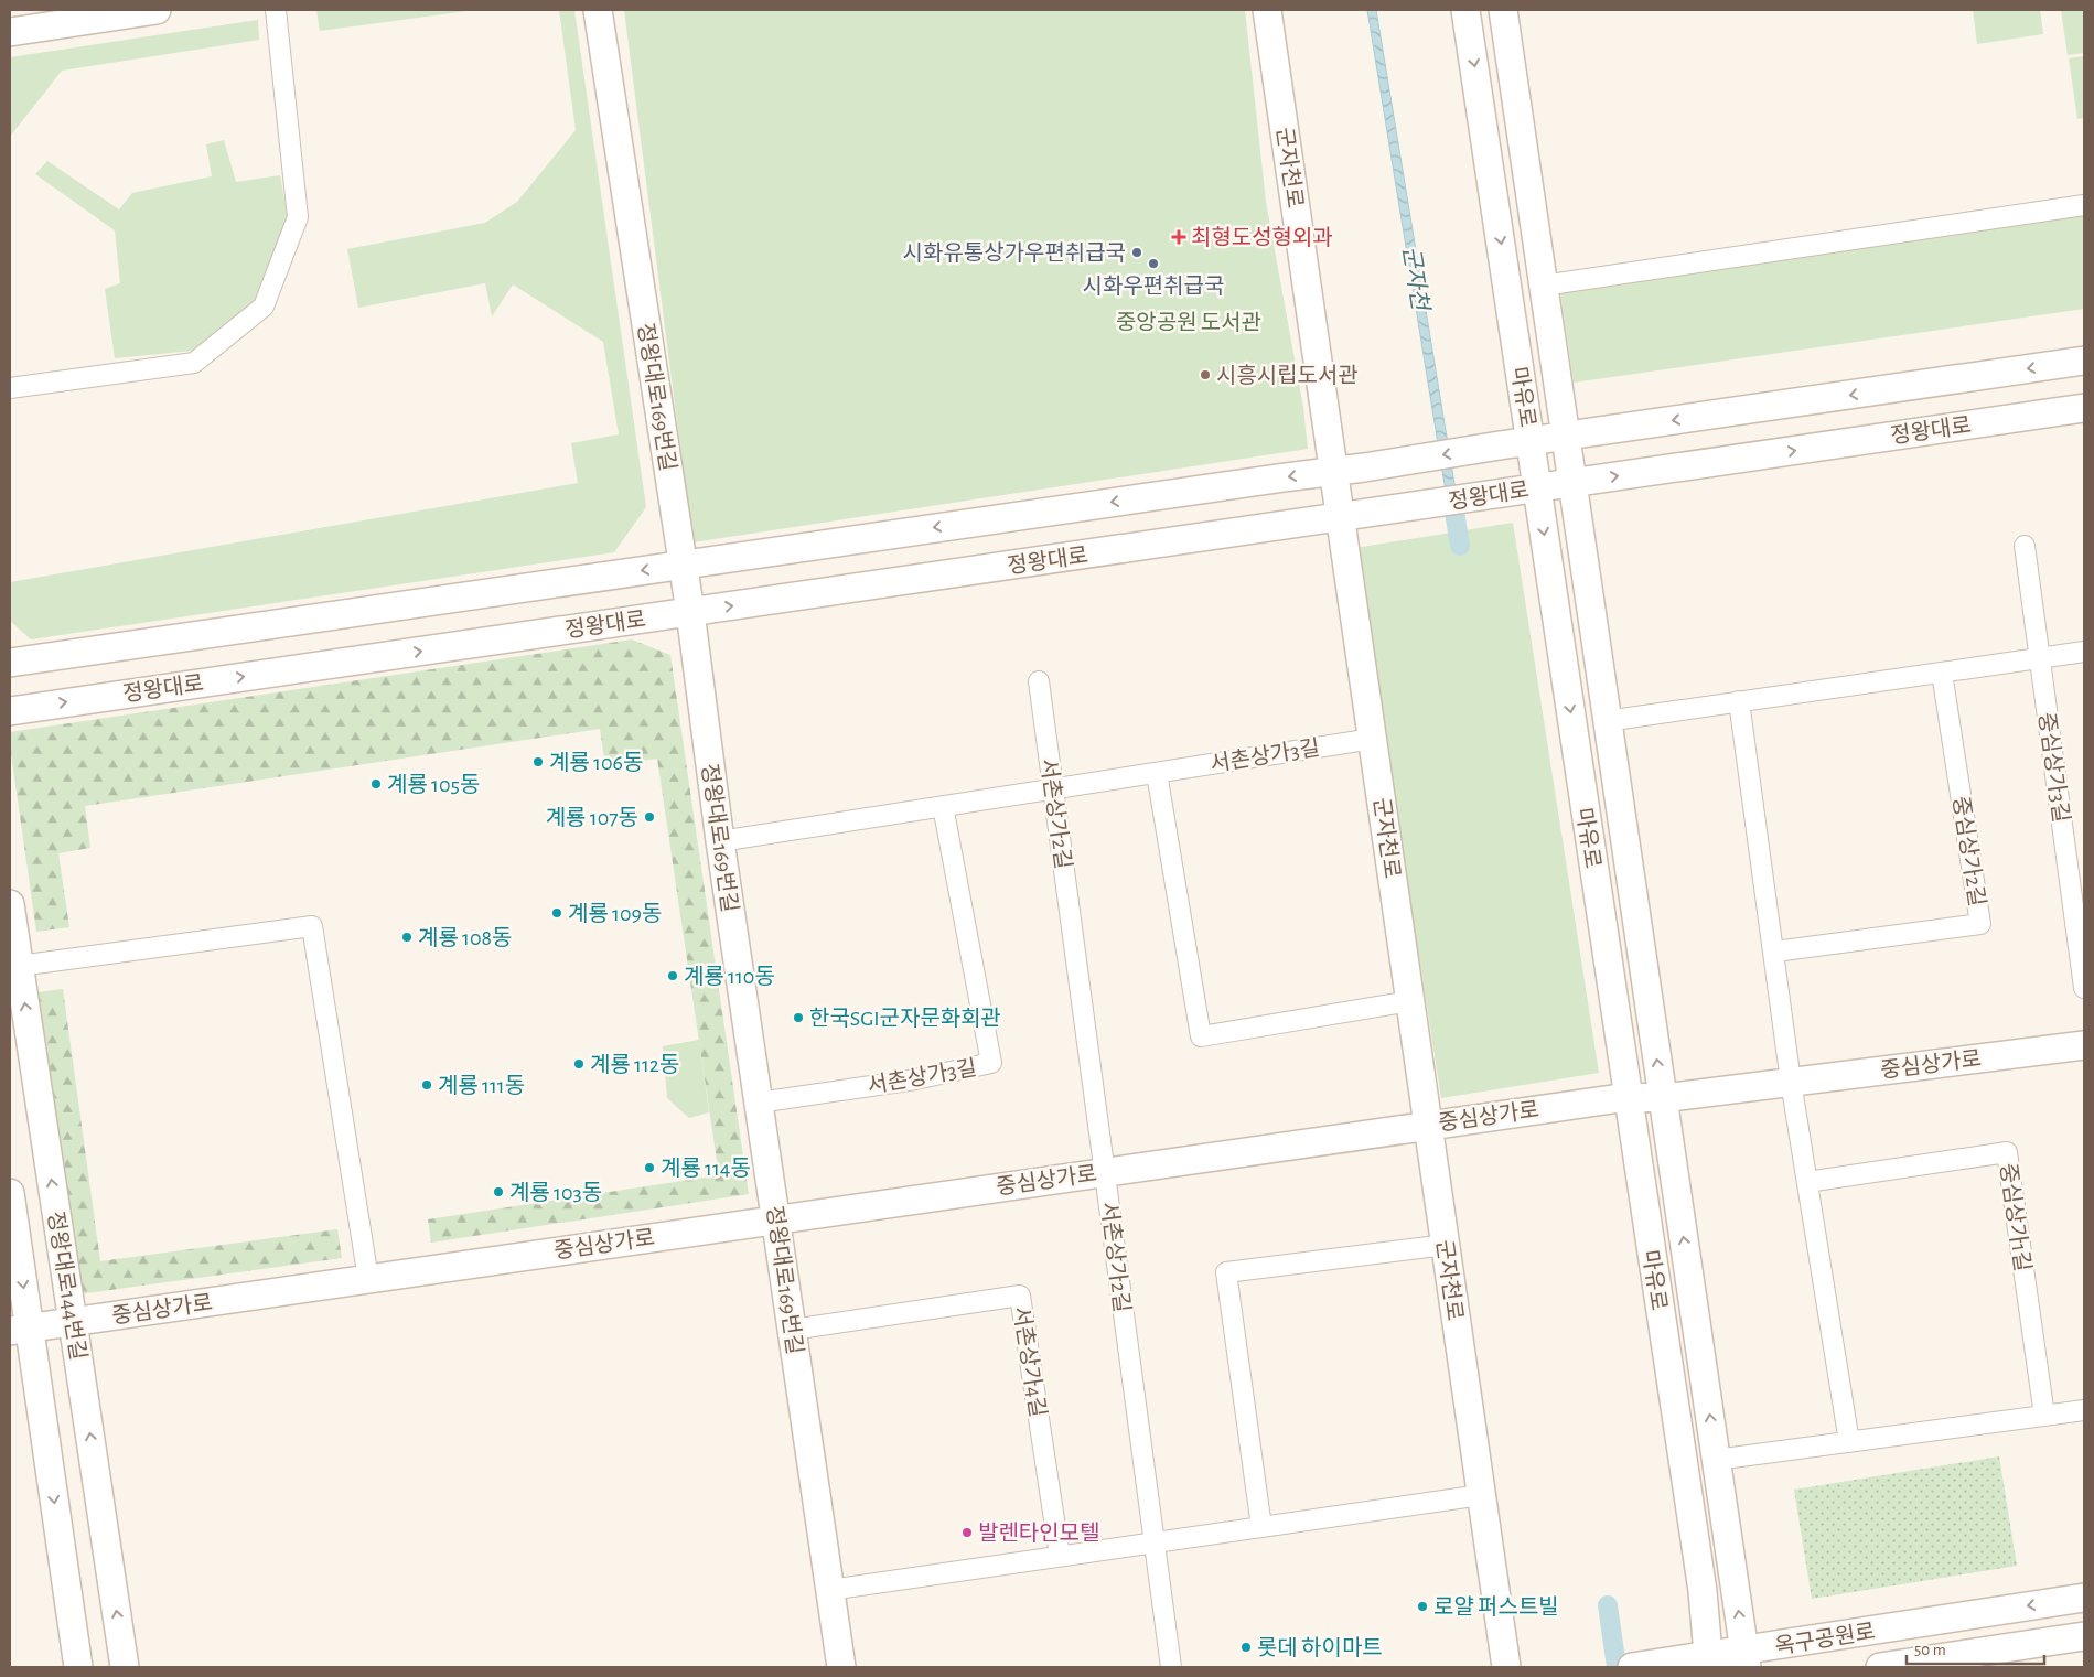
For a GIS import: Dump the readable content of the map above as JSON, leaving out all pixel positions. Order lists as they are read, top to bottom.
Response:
{
  "streets": {
    "street": [
      "군자천로",
      "정왕대로169번길",
      "마유로",
      "정왕대로",
      "서촌상가3길",
      "중심상가3길",
      "서촌상가2길",
      "중심상가2길",
      "중심상가로",
      "중심상가1길",
      "정왕대로144번길",
      "서촌상가4길",
      "옥구공원로"
    ]
  },
  "crossings": [
    ["군자천로", "정왕대로"],
    ["군자천로", "서촌상가3길"],
    ["군자천로", "중심상가로"],
    ["정왕대로169번길", "정왕대로"],
    ["정왕대로169번길", "서촌상가3길"],
    ["정왕대로169번길", "중심상가로"],
    ["정왕대로169번길", "서촌상가4길"],
    ["마유로", "정왕대로"],
    ["마유로", "중심상가로"],
    ["마유로", "옥구공원로"],
    ["서촌상가3길", "서촌상가2길"],
    ["서촌상가2길", "중심상가로"],
    ["중심상가로", "정왕대로144번길"]
  ],
  "water": ["군자천"],
  "parks": ["중앙공원 도서관"],
  "places": {
    "health": ["최형도성형외과"],
    "other": [
      "시화유통상가우편취급국",
      "시화우편취급국",
      "시흥시립도서관",
      "계룡 106동",
      "계룡 105동",
      "계룡 107동",
      "계룡 109동",
      "계룡 108동",
      "계룡 110동",
      "한국SGI군자문화회관",
      "계룡 112동",
      "계룡 111동",
      "계룡 114동",
      "계룡 103동",
      "발렌타인모텔",
      "로얄 퍼스트빌",
      "롯데 하이마트"
    ]
  },
  "scale_bar": "50 m"
}
